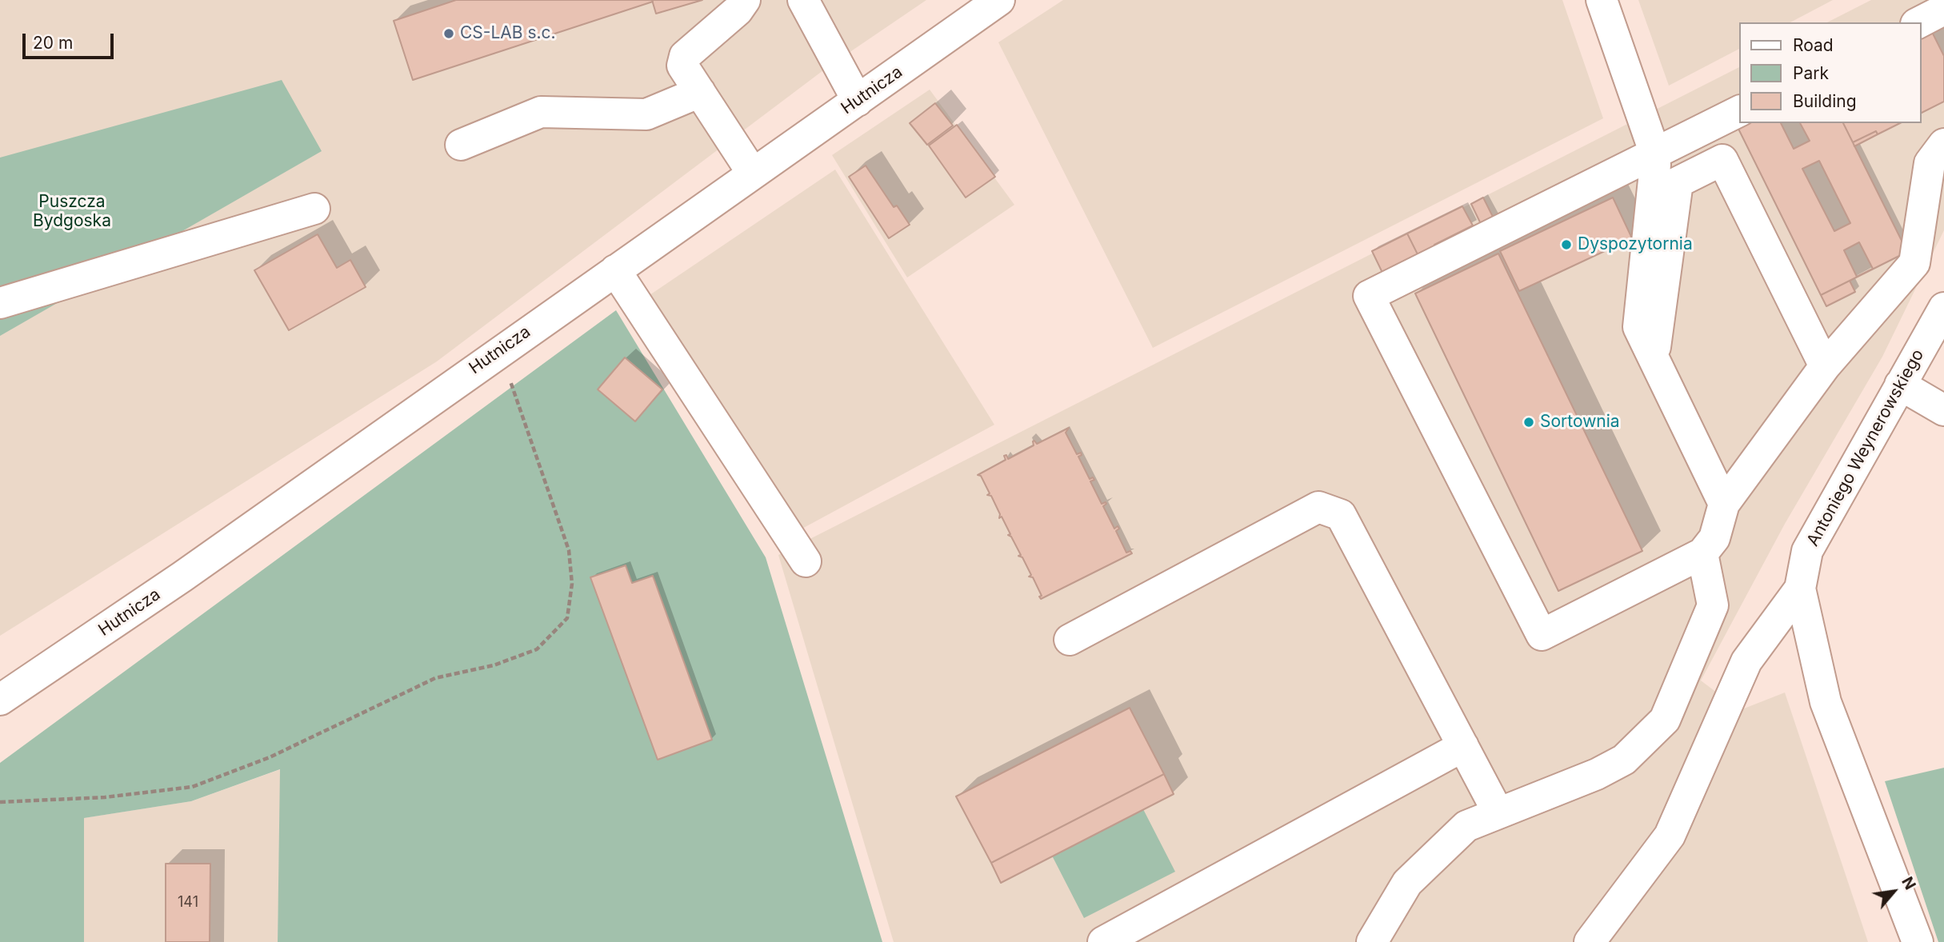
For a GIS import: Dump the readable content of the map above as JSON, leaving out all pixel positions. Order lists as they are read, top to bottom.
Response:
{
  "streets": {
    "street": ["Hutnicza", "Antoniego Weynerowskiego"]
  },
  "parks": ["Puszcza Bydgoska"],
  "places": ["CS-LAB s.c.", "Dyspozytornia", "Sortownia"],
  "house_numbers": ["141"],
  "legend": ["Road", "Park", "Building"],
  "scale_bar": "20 m",
  "north": "top right"
}
